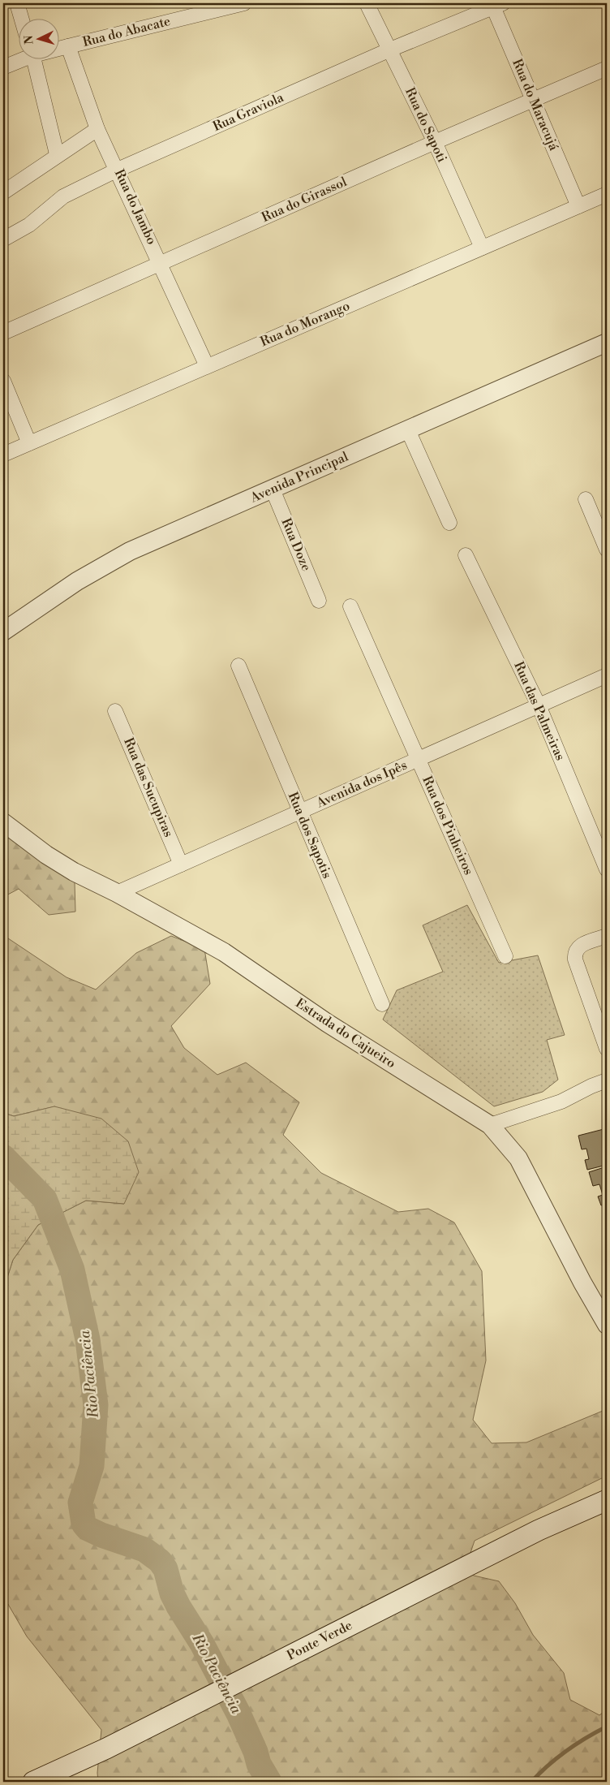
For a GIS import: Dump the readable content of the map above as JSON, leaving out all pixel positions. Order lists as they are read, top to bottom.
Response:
{
  "streets": {
    "main road": ["Ponte Verde"],
    "street": [
      "Rua do Abacate",
      "Rua do Maracujá",
      "Rua Graviola",
      "Rua do Sapoti",
      "Rua do Girassol",
      "Rua do Jambo",
      "Rua do Morango",
      "Avenida Principal",
      "Rua Doze",
      "Rua das Palmeiras",
      "Avenida dos Ipês",
      "Rua das Sucupiras",
      "Rua dos Pinheiros",
      "Rua dos Sapotis",
      "Estrada do Cajueiro"
    ]
  },
  "crossings": [
    ["Rua do Abacate", "Rua do Jambo"],
    ["Rua do Maracujá", "Rua Graviola"],
    ["Rua do Maracujá", "Rua do Girassol"],
    ["Rua do Maracujá", "Rua do Morango"],
    ["Rua Graviola", "Rua do Sapoti"],
    ["Rua Graviola", "Rua do Jambo"],
    ["Rua do Sapoti", "Rua do Girassol"],
    ["Rua do Sapoti", "Rua do Morango"],
    ["Rua do Girassol", "Rua do Jambo"],
    ["Rua do Jambo", "Rua do Morango"],
    ["Avenida Principal", "Rua Doze"],
    ["Rua das Palmeiras", "Avenida dos Ipês"],
    ["Avenida dos Ipês", "Rua das Sucupiras"],
    ["Avenida dos Ipês", "Rua dos Pinheiros"],
    ["Avenida dos Ipês", "Rua dos Sapotis"],
    ["Avenida dos Ipês", "Estrada do Cajueiro"]
  ],
  "water": ["Rio Paciência"],
  "north": "left"
}
